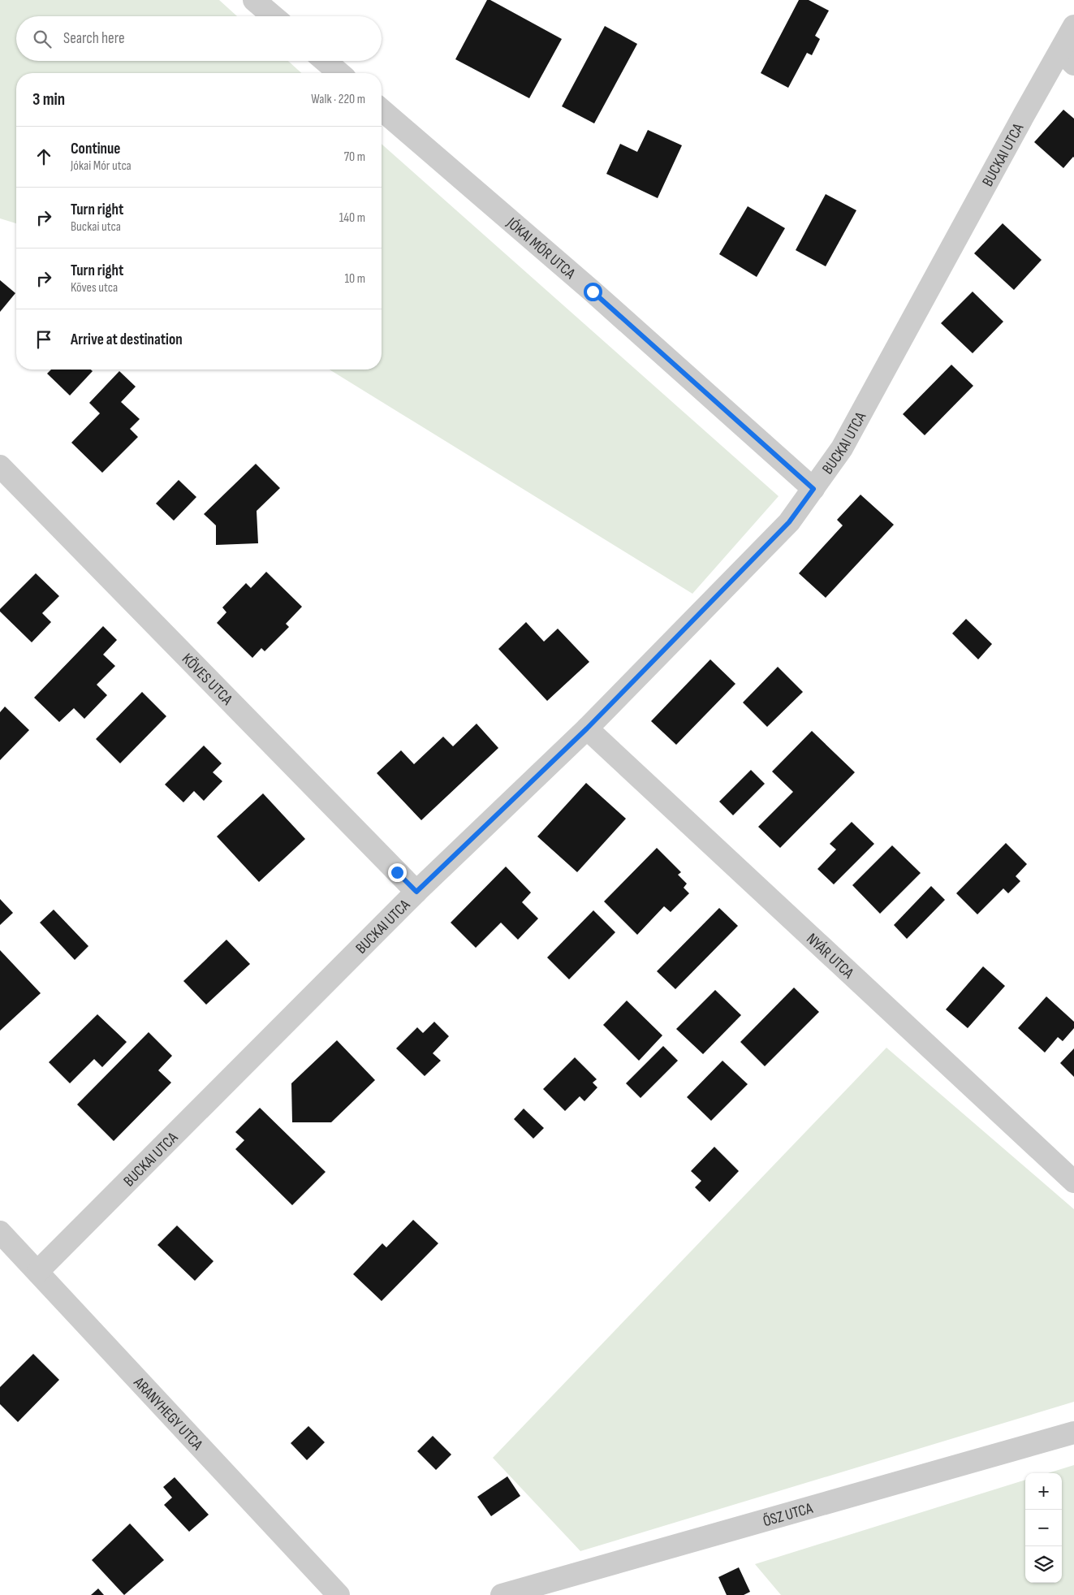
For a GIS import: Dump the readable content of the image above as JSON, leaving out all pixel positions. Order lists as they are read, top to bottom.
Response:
{
  "streets": {
    "street": [
      "BUCKAI UTCA",
      "JÓKAI MÓR UTCA",
      "KÖVES UTCA",
      "NYÁR UTCA",
      "ARANYHEGY UTCA",
      "ŐSZ UTCA"
    ]
  },
  "crossings": [
    ["BUCKAI UTCA", "JÓKAI MÓR UTCA"],
    ["BUCKAI UTCA", "KÖVES UTCA"],
    ["BUCKAI UTCA", "NYÁR UTCA"],
    ["BUCKAI UTCA", "ARANYHEGY UTCA"]
  ],
  "page": {
    "search": "Search here",
    "heading": ["3 min", "Walk · 220 m"],
    "list": [
      ["Continue", "Jókai Mór utca", "70 m"],
      ["Turn right", "Buckai utca", "140 m"],
      ["Turn right", "Köves utca", "10 m"],
      "Arrive at destination"
    ],
    "map_buttons": ["+", "−"]
  }
}
